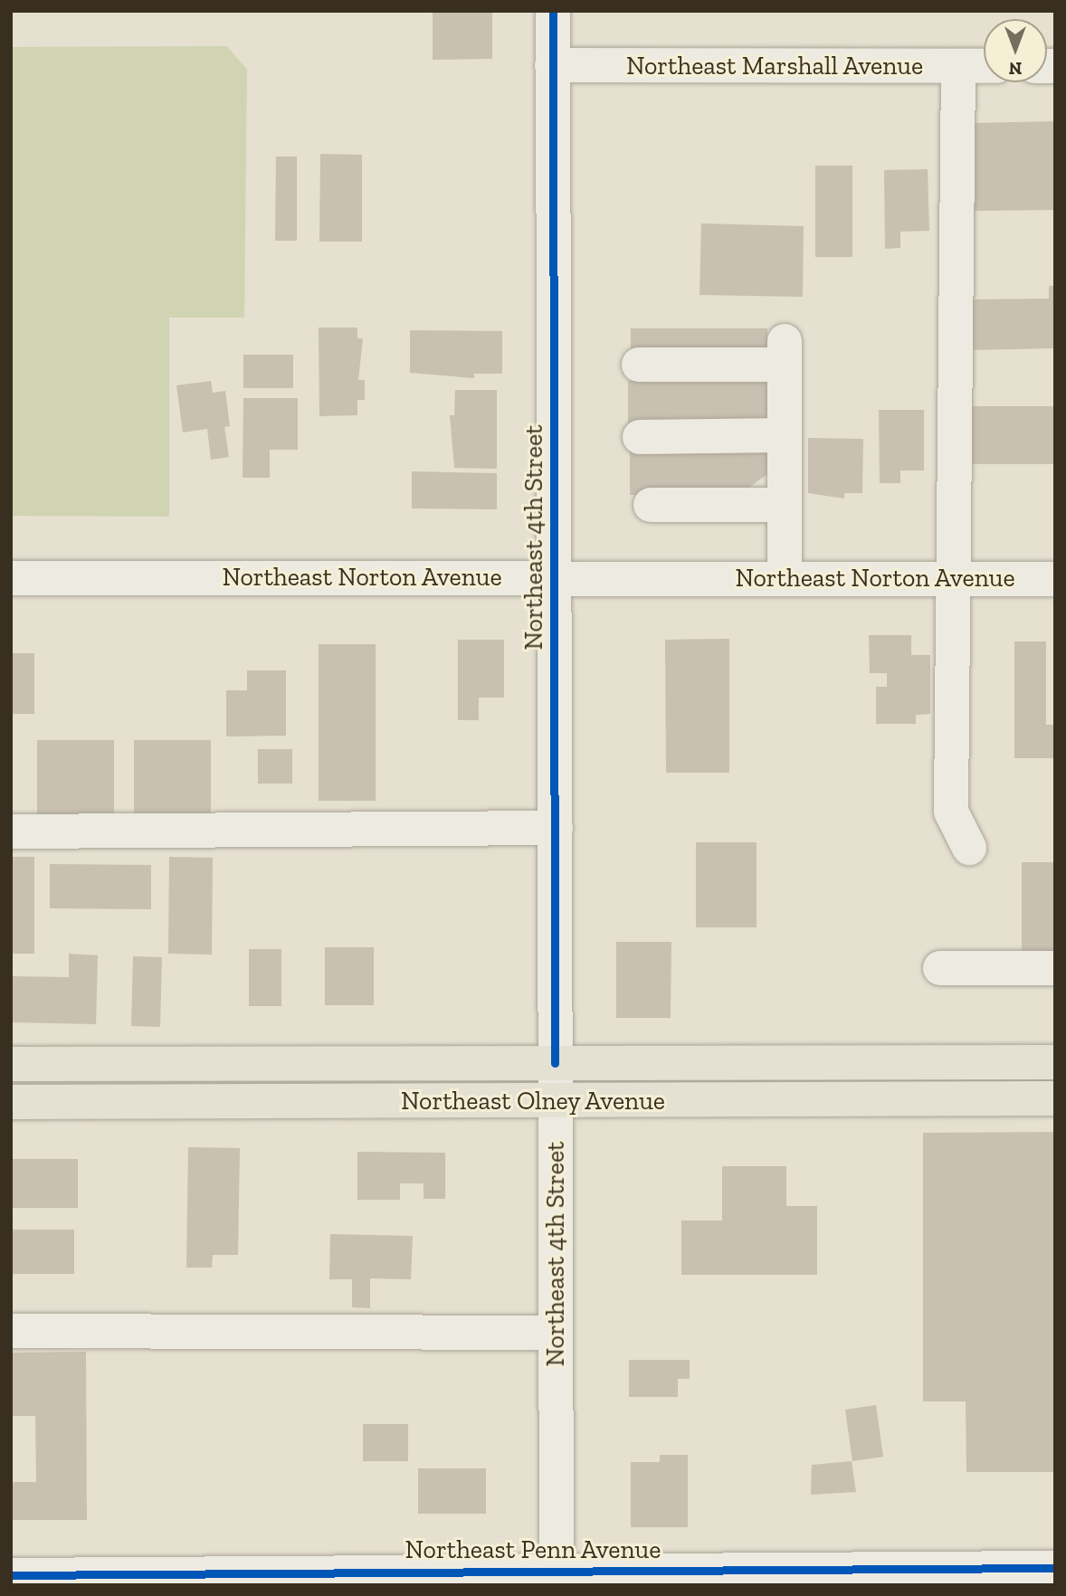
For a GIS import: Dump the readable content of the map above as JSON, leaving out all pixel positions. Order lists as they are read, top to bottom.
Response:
{
  "streets": {
    "main road": ["Northeast Olney Avenue"],
    "street": [
      "Northeast Marshall Avenue",
      "Northeast 4th Street",
      "Northeast Norton Avenue",
      "Northeast Penn Avenue"
    ]
  },
  "crossings": [
    ["Northeast Marshall Avenue", "Northeast 4th Street"],
    ["Northeast 4th Street", "Northeast Norton Avenue"],
    ["Northeast 4th Street", "Northeast Olney Avenue"],
    ["Northeast 4th Street", "Northeast Penn Avenue"]
  ],
  "north": "bottom"
}
